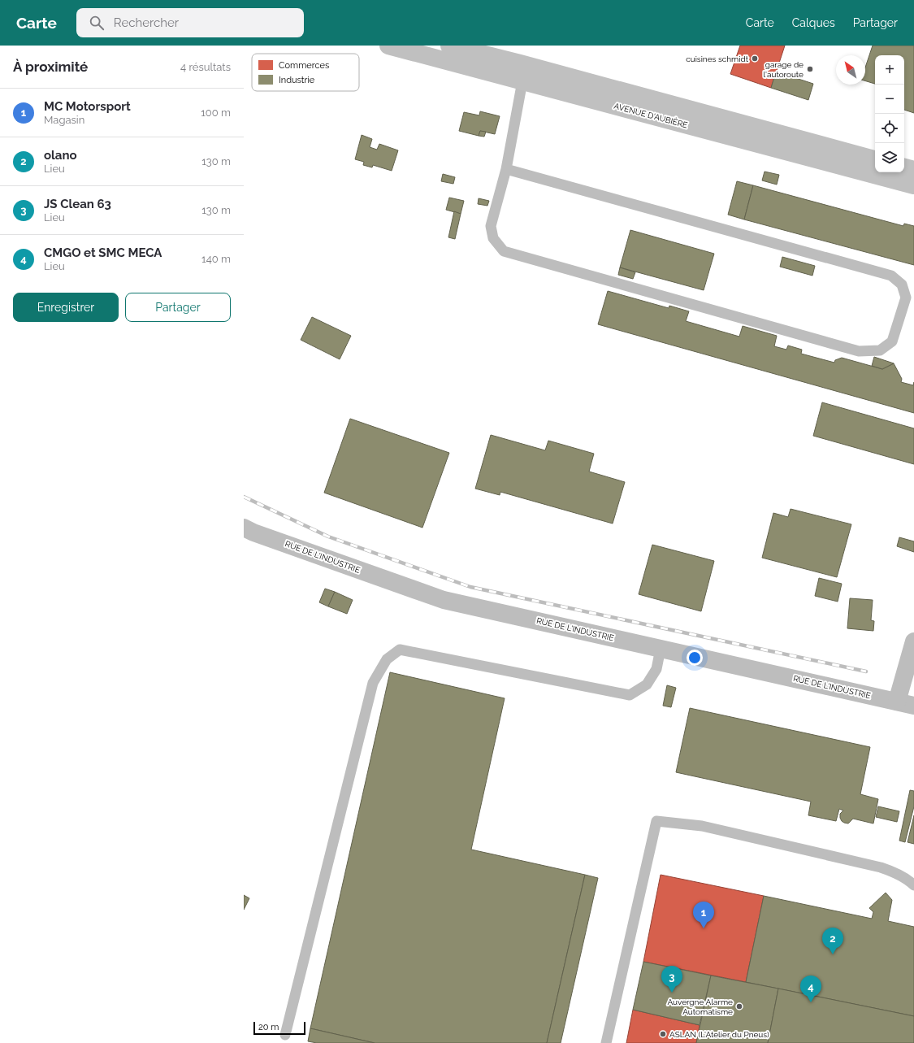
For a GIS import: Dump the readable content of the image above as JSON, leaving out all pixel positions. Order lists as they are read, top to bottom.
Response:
{
  "streets": {
    "main road": ["AVENUE D'AUBIÈRE"],
    "street": ["RUE DE L'INDUSTRIE"]
  },
  "places": [
    "cuisines schmidt",
    "garage de l'autoroute",
    "Auvergne Alarme Automatisme",
    "ASLAN (L'Atelier du Pneus)"
  ],
  "legend": ["Commerces", "Industrie"],
  "scale_bar": "20 m",
  "north": "top left",
  "page": {
    "header": "Carte",
    "search": "Rechercher",
    "nav": ["Carte", "Calques", "Partager"],
    "heading": ["À proximité", "4 résultats"],
    "map_buttons": ["+", "−"],
    "list": [
      {
        "mark": "1",
        "name": "MC Motorsport",
        "note": "Magasin",
        "value": "100 m"
      },
      {
        "mark": "2",
        "name": "olano",
        "note": "Lieu",
        "value": "130 m"
      },
      {
        "mark": "3",
        "name": "JS Clean 63",
        "note": "Lieu",
        "value": "130 m"
      },
      {
        "mark": "4",
        "name": "CMGO et SMC MECA",
        "note": "Lieu",
        "value": "140 m"
      }
    ],
    "buttons": ["Enregistrer", "Partager"],
    "pins": [
      "1",
      "2",
      "3",
      "4"
    ],
    "scale": "20 m"
  }
}
